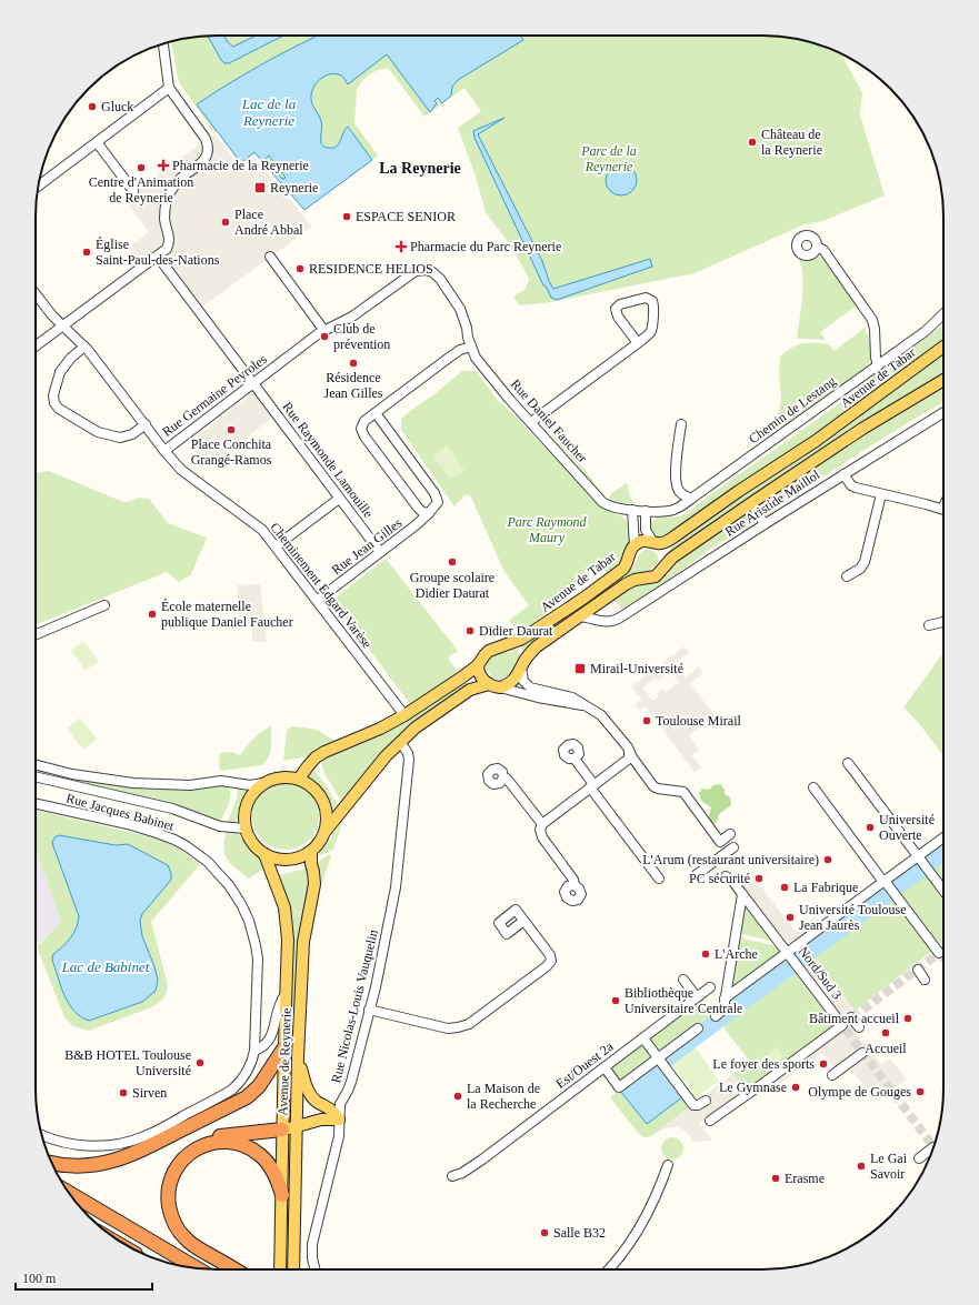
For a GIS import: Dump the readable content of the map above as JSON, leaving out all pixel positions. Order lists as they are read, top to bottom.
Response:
{
  "streets": {
    "main road": ["Avenue de Tabar", "Avenue de Reynerie"],
    "street": [
      "Rue Germaine Peyroles",
      "Chemin de Lestang",
      "Rue Daniel Faucher",
      "Rue Raymonde Lamouille",
      "Rue Aristide Maillol",
      "Rue Jean Gilles",
      "Cheminement Edgard Varèse",
      "Rue Jacques Babinet",
      "Nord/Sud 3",
      "Rue Nicolas-Louis Vauquelin",
      "Est/Ouest 2a"
    ]
  },
  "crossings": [
    ["Avenue de Tabar", "Cheminement Edgard Varèse"],
    ["Avenue de Tabar", "Avenue de Reynerie"],
    ["Rue Germaine Peyroles", "Rue Daniel Faucher"],
    ["Rue Germaine Peyroles", "Rue Raymonde Lamouille"],
    ["Rue Germaine Peyroles", "Cheminement Edgard Varèse"],
    ["Chemin de Lestang", "Rue Daniel Faucher"],
    ["Rue Raymonde Lamouille", "Rue Jean Gilles"],
    ["Rue Jean Gilles", "Cheminement Edgard Varèse"],
    ["Rue Jacques Babinet", "Avenue de Reynerie"]
  ],
  "districts": ["La Reynerie"],
  "water": ["Lac de la Reynerie", "Lac de Babinet"],
  "parks": ["Parc de la Reynerie", "Parc Raymond Maury"],
  "places": {
    "other": [
      "Gluck",
      "Château de la Reynerie",
      "Centre d'Animation de Reynerie",
      "ESPACE SENIOR",
      "Place André Abbal",
      "Église Saint-Paul-des-Nations",
      "RESIDENCE HELIOS",
      "Club de prévention",
      "Résidence Jean Gilles",
      "Place Conchita Grangé-Ramos",
      "Groupe scolaire Didier Daurat",
      "École maternelle publique Daniel Faucher",
      "Didier Daurat",
      "Toulouse Mirail",
      "Université Ouverte",
      "L'Arum (restaurant universitaire)",
      "PC sécurité",
      "La Fabrique",
      "Université Toulouse Jean Jaurès",
      "L'Arche",
      "Bibliothèque Universitaire Centrale",
      "Bâtiment accueil",
      "Accueil",
      "B&B HOTEL Toulouse Université",
      "Le foyer des sports",
      "Le Gymnase",
      "Olympe de Gouges",
      "Sirven",
      "La Maison de la Recherche",
      "Le Gai Savoir",
      "Erasme",
      "Salle B32"
    ],
    "health": ["Pharmacie de la Reynerie", "Pharmacie du Parc Reynerie"],
    "transit": ["Reynerie", "Mirail-Université"]
  },
  "scale_bar": "100 m"
}
